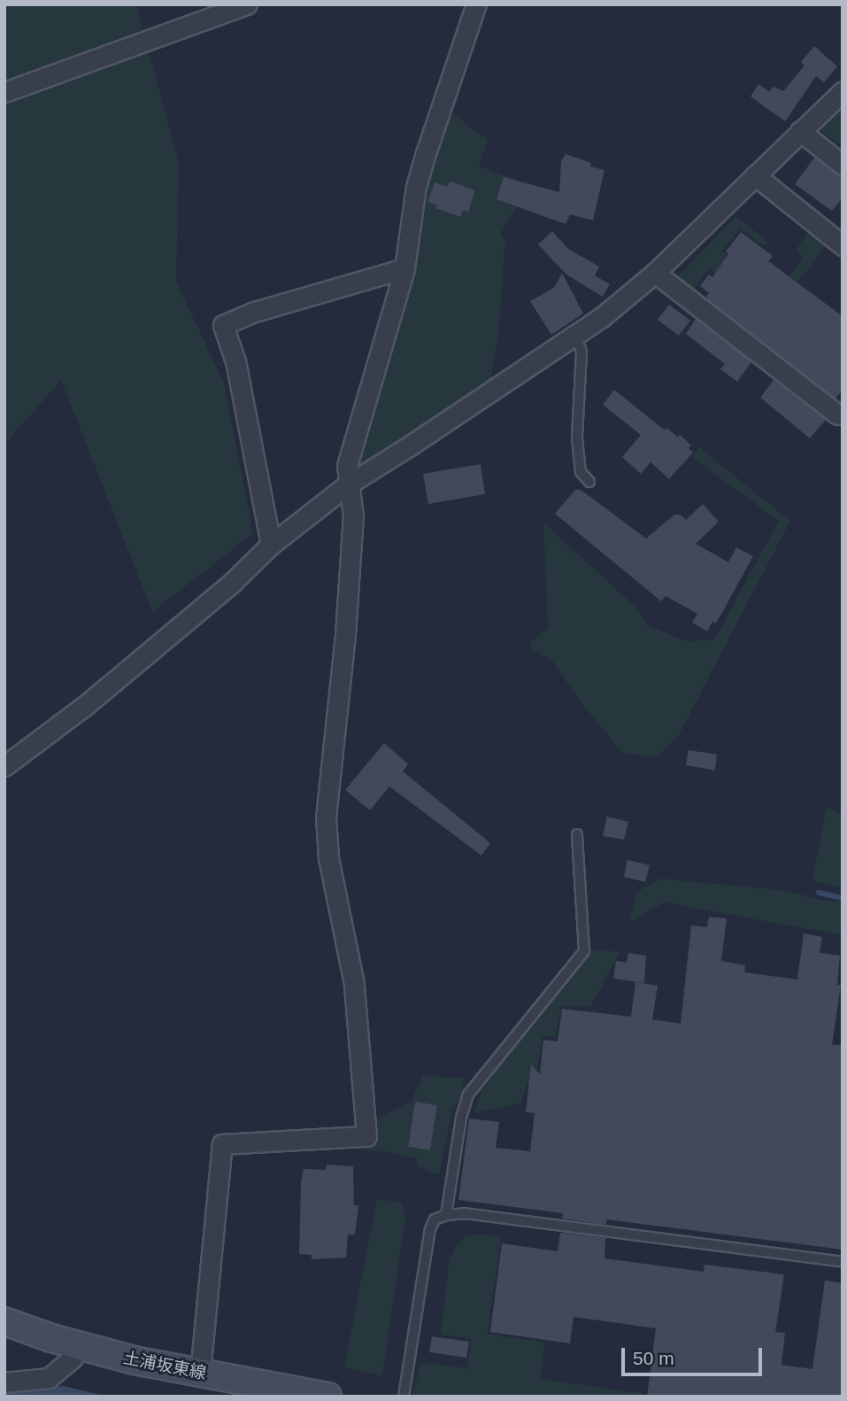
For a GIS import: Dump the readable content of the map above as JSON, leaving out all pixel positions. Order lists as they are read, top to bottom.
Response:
{
  "streets": {
    "main road": ["土浦坂東線"]
  },
  "scale_bar": "50 m"
}
